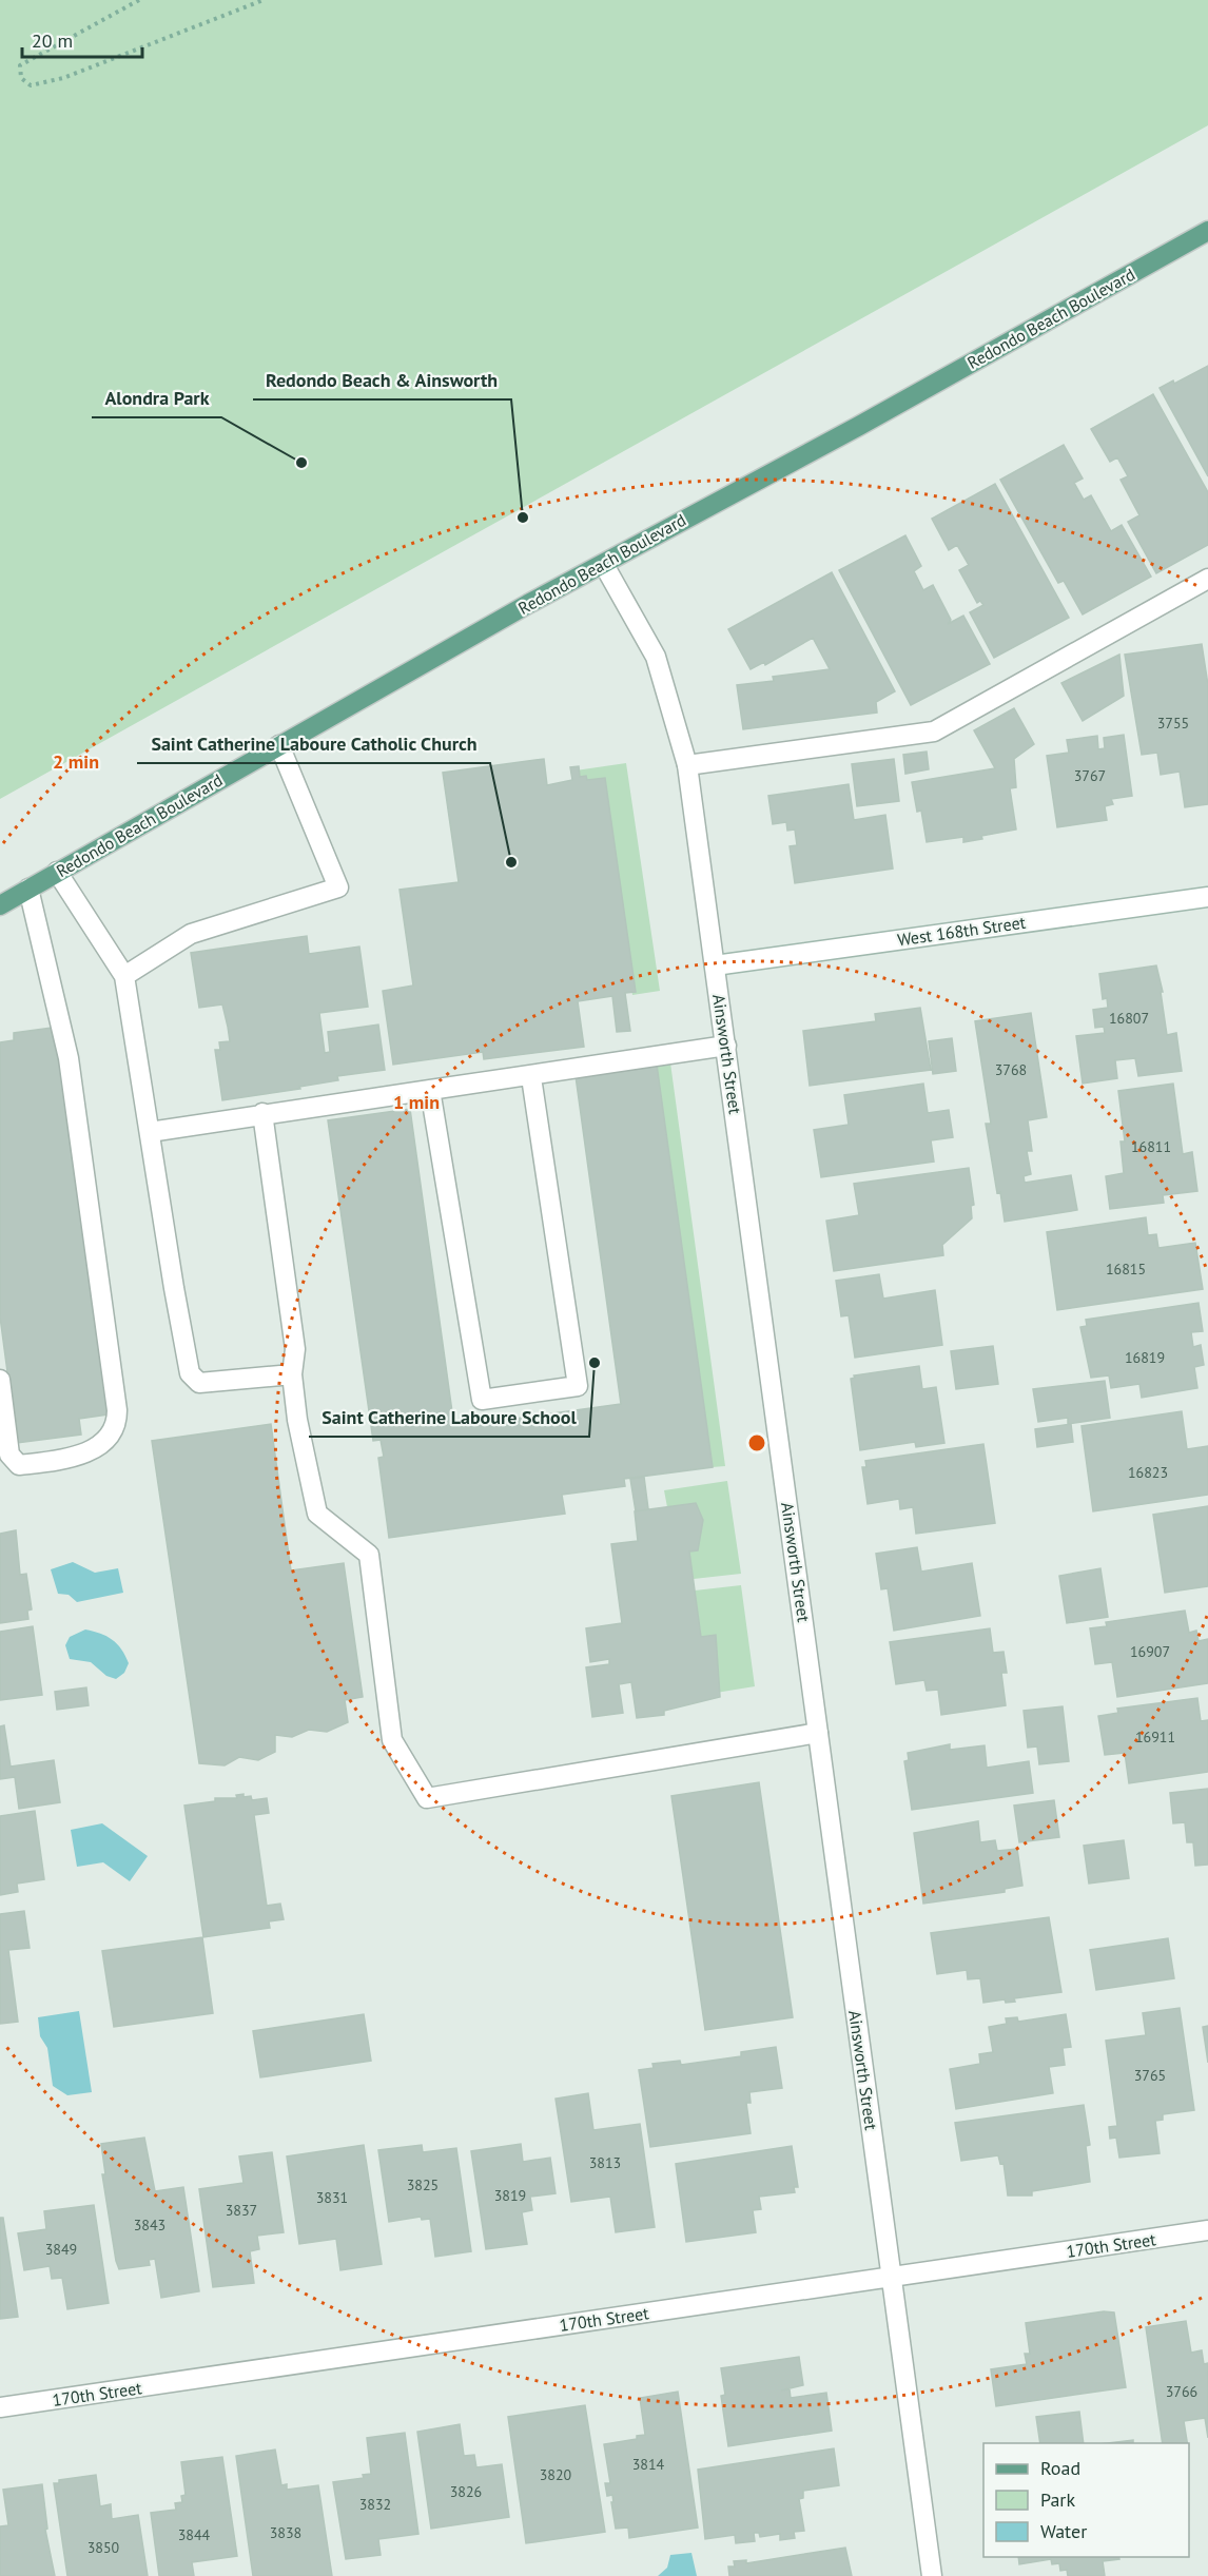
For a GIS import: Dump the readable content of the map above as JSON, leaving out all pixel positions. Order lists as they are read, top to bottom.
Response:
{
  "streets": {
    "main road": ["Redondo Beach Boulevard"],
    "street": ["West 168th Street", "Ainsworth Street", "170th Street"]
  },
  "crossings": [
    ["Redondo Beach Boulevard", "Ainsworth Street"],
    ["West 168th Street", "Ainsworth Street"],
    ["Ainsworth Street", "170th Street"]
  ],
  "places": [
    "Alondra Park",
    "Redondo Beach & Ainsworth",
    "Saint Catherine Laboure Catholic Church",
    "Saint Catherine Laboure School"
  ],
  "house_numbers": [
    "3755",
    "3767",
    "16807",
    "3768",
    "16811",
    "16815",
    "16819",
    "16823",
    "16907",
    "16911",
    "3765",
    "3813",
    "3825",
    "3819",
    "3831",
    "3837",
    "3843",
    "3849",
    "3766",
    "3814",
    "3820",
    "3826",
    "3832",
    "3838",
    "3844",
    "3850"
  ],
  "legend": ["Road", "Park", "Water"],
  "scale_bar": "20 m",
  "rings": ["2 min", "1 min"]
}
